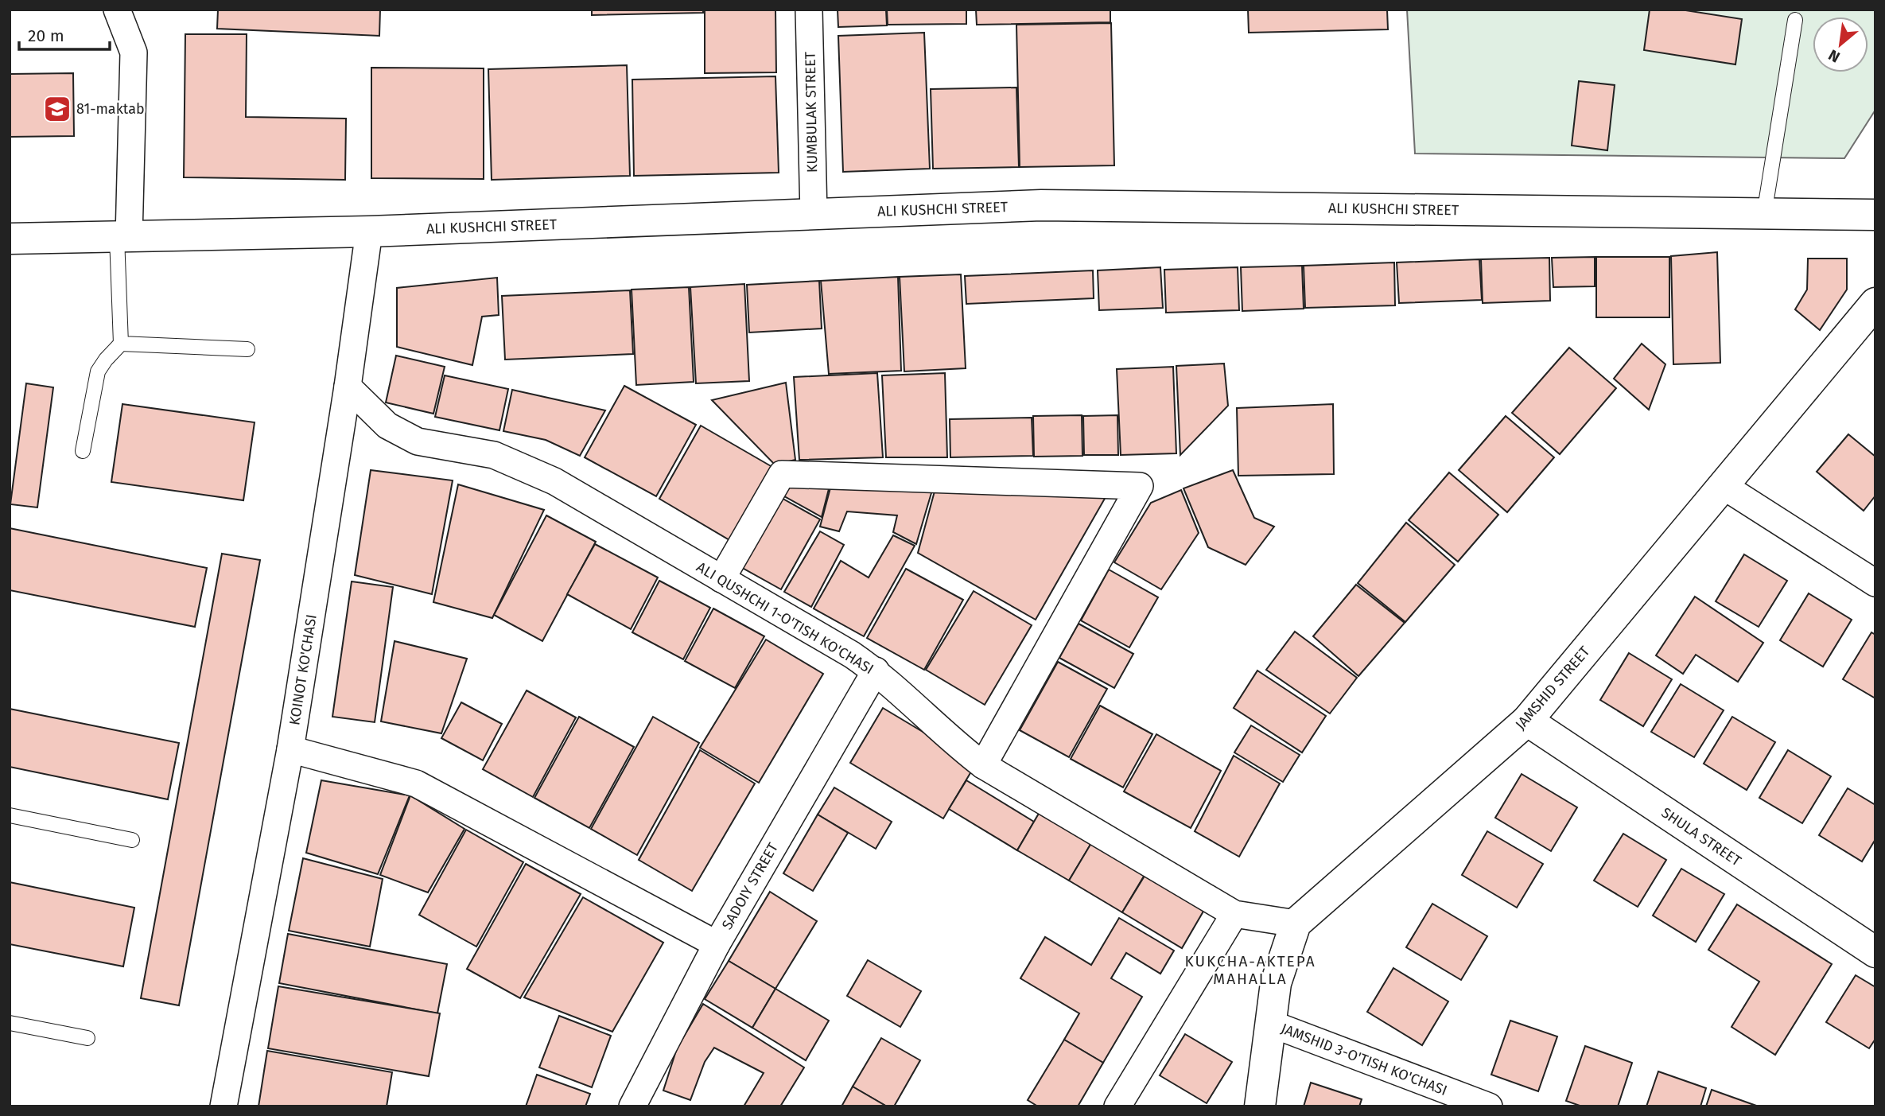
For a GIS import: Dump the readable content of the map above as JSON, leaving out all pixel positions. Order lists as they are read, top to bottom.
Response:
{
  "streets": {
    "main road": ["ALI KUSHCHI STREET", "JAMSHID STREET", "SHULA STREET"],
    "street": [
      "KUMBULAK STREET",
      "ALI QUSHCHI 1-O'TISH KO'CHASI",
      "KOINOT KO'CHASI",
      "SADOIY STREET",
      "JAMSHID 3-O'TISH KO'CHASI"
    ]
  },
  "crossings": [
    ["KUMBULAK STREET", "ALI KUSHCHI STREET"],
    ["ALI KUSHCHI STREET", "KOINOT KO'CHASI"],
    ["ALI QUSHCHI 1-O'TISH KO'CHASI", "KOINOT KO'CHASI"],
    ["ALI QUSHCHI 1-O'TISH KO'CHASI", "JAMSHID STREET"],
    ["ALI QUSHCHI 1-O'TISH KO'CHASI", "SADOIY STREET"],
    ["JAMSHID STREET", "SHULA STREET"]
  ],
  "districts": ["KUKCHA-AKTEPA MAHALLA"],
  "places": {
    "school or university": ["81-maktab"]
  },
  "scale_bar": "20 m",
  "north": "bottom left"
}
